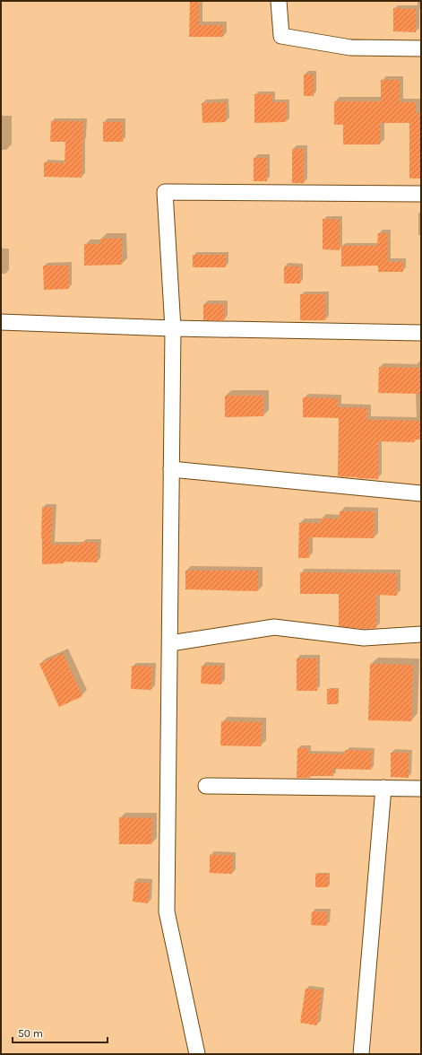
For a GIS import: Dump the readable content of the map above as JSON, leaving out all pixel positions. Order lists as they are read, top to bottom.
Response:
{
  "scale_bar": "50 m"
}
